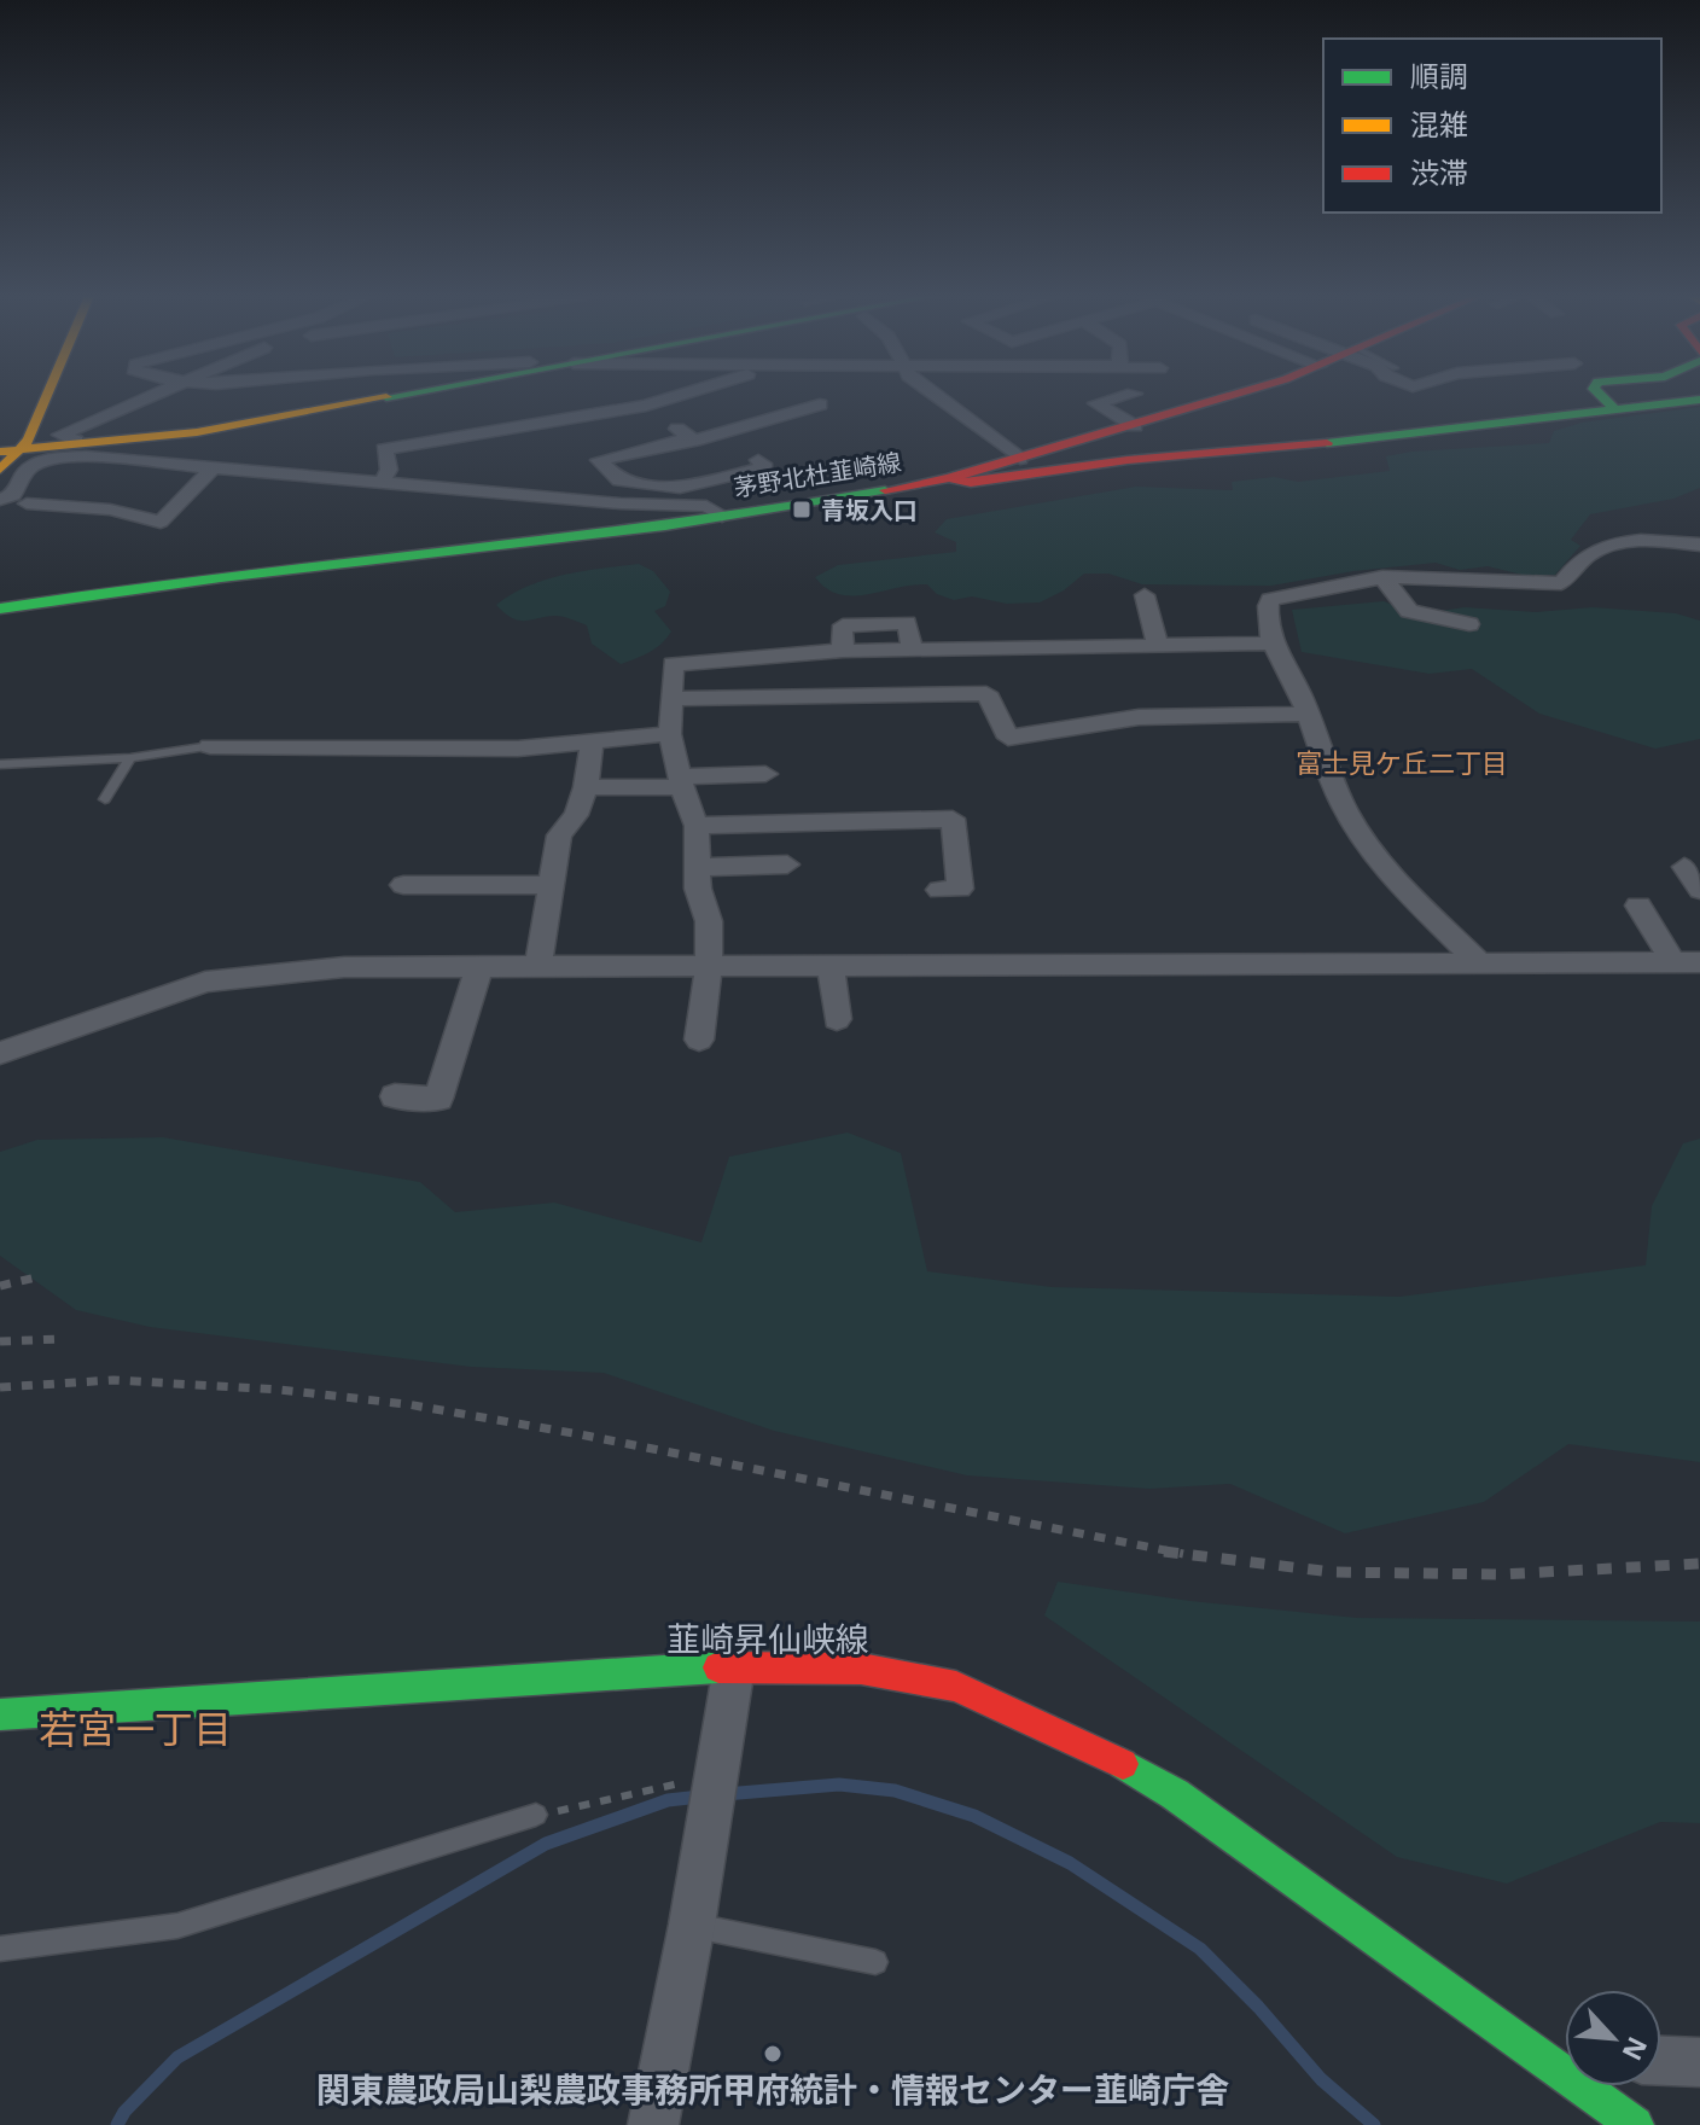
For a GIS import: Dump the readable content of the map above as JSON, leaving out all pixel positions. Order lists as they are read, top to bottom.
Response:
{
  "streets": {
    "main road": ["茅野北杜韮崎線", "韮崎昇仙峡線"]
  },
  "districts": ["富士見ケ丘二丁目", "若宮一丁目"],
  "places": {
    "transit": ["青坂入口"],
    "other": ["関東農政局山梨農政事務所甲府統計・情報センター韮崎庁舎"]
  },
  "legend": ["順調", "混雑", "渋滞"],
  "north": "bottom right"
}
